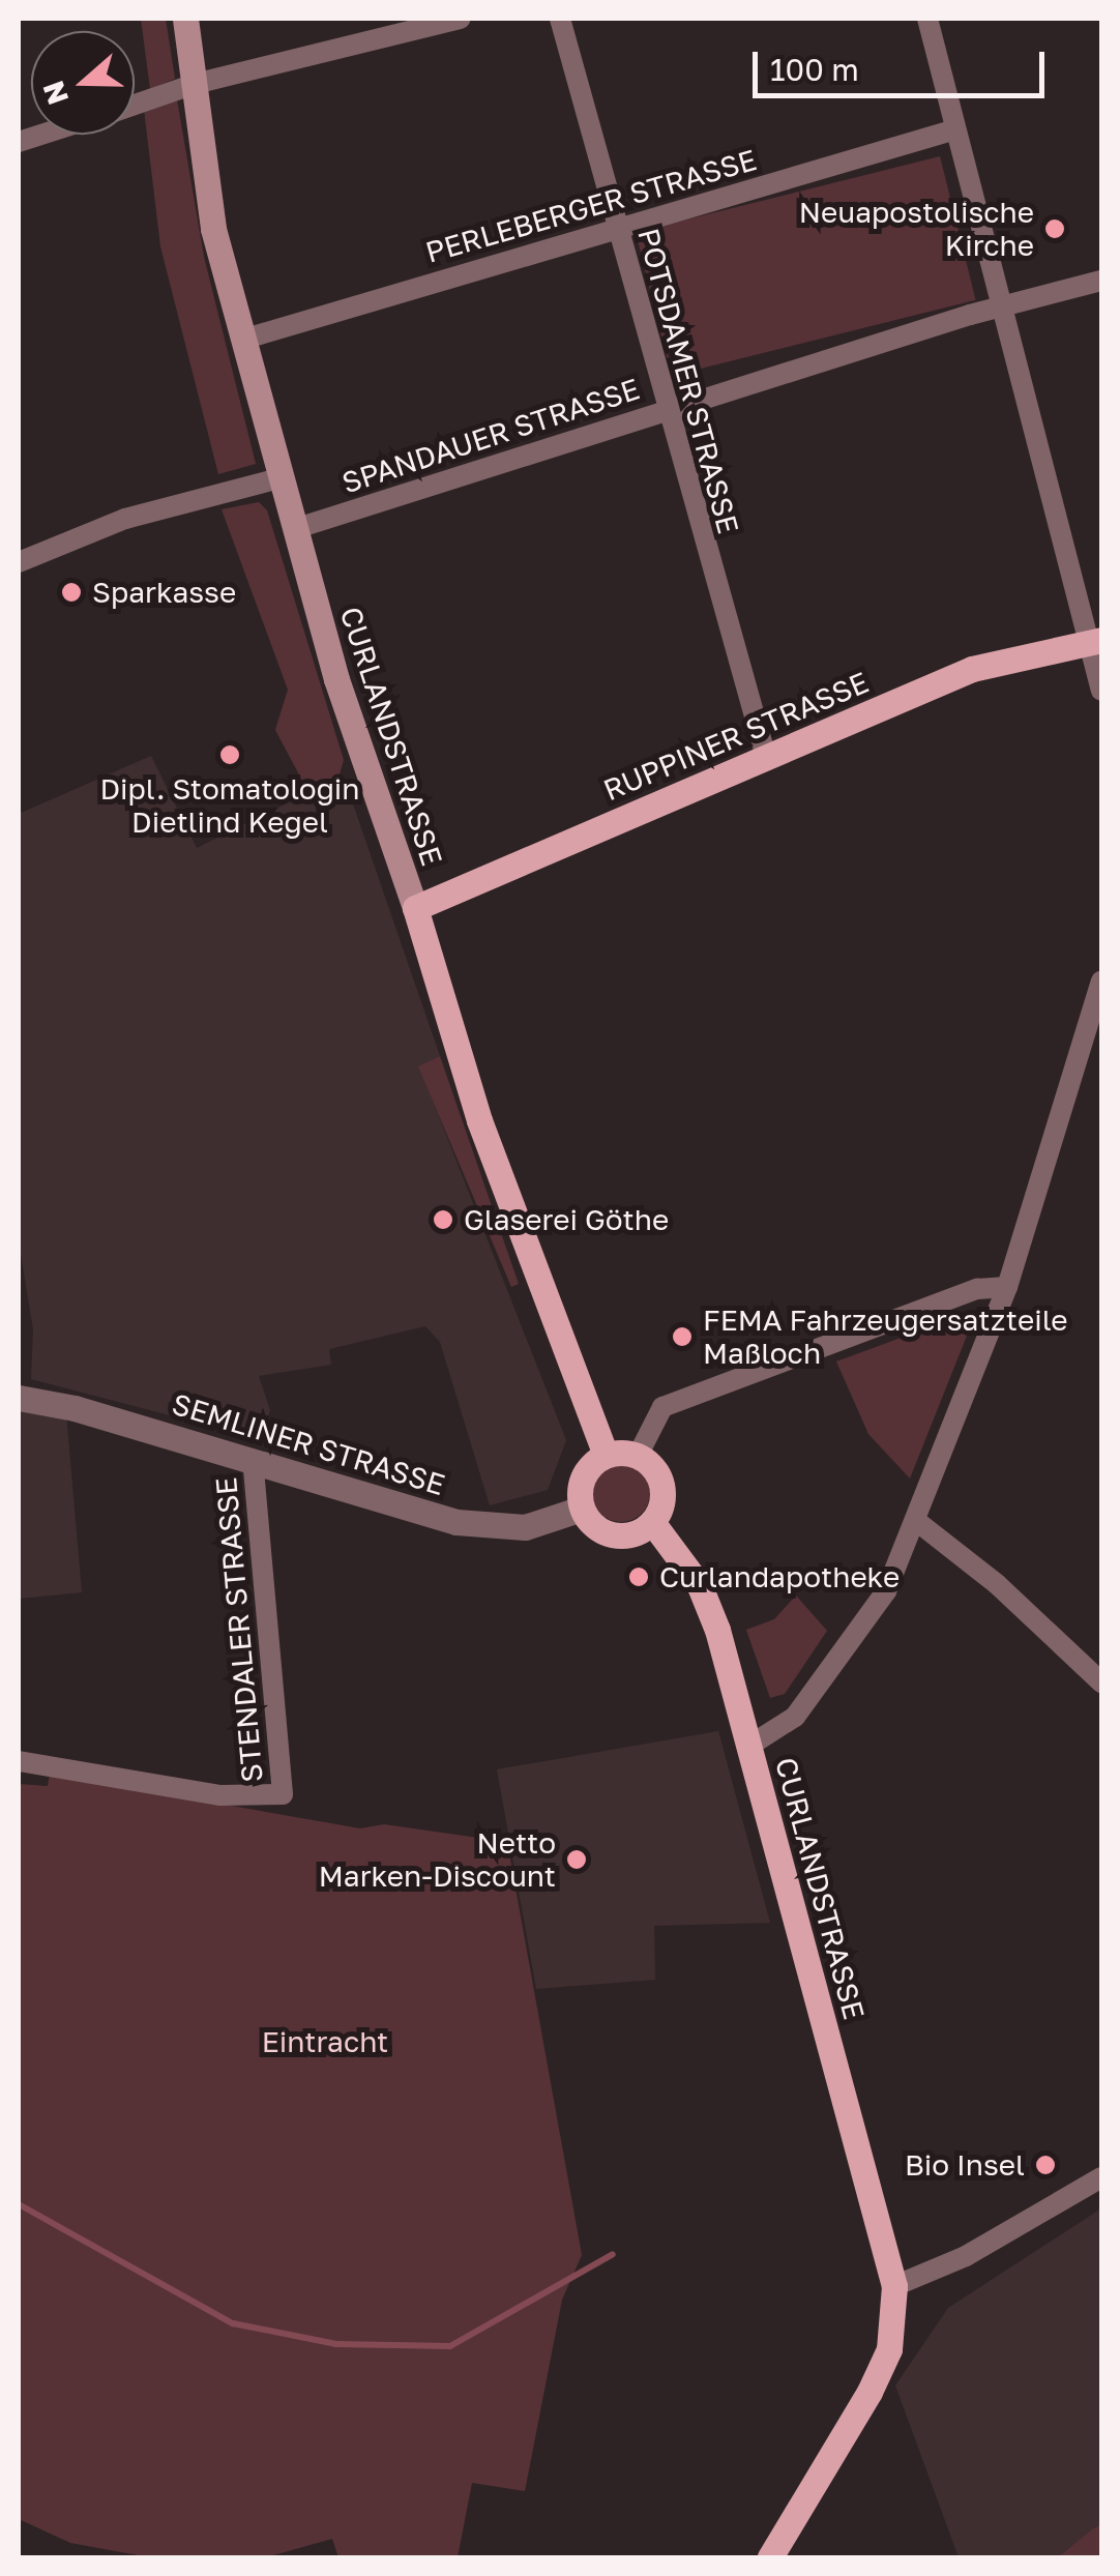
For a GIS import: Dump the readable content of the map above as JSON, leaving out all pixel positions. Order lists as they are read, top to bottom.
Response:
{
  "streets": {
    "main road": ["CURLANDSTRASSE", "RUPPINER STRASSE"],
    "street": [
      "PERLEBERGER STRASSE",
      "POTSDAMER STRASSE",
      "SPANDAUER STRASSE",
      "SEMLINER STRASSE",
      "STENDALER STRASSE"
    ]
  },
  "crossings": [
    ["PERLEBERGER STRASSE", "POTSDAMER STRASSE"],
    ["PERLEBERGER STRASSE", "CURLANDSTRASSE"],
    ["POTSDAMER STRASSE", "SPANDAUER STRASSE"],
    ["POTSDAMER STRASSE", "RUPPINER STRASSE"],
    ["SPANDAUER STRASSE", "CURLANDSTRASSE"],
    ["CURLANDSTRASSE", "RUPPINER STRASSE"],
    ["CURLANDSTRASSE", "SEMLINER STRASSE"],
    ["SEMLINER STRASSE", "STENDALER STRASSE"]
  ],
  "parks": ["Eintracht"],
  "places": [
    "Neuapostolische Kirche",
    "Sparkasse",
    "Dipl. Stomatologin Dietlind Kegel",
    "Glaserei Göthe",
    "FEMA Fahrzeugersatzteile Maßloch",
    "Curlandapotheke",
    "Netto Marken-Discount",
    "Bio Insel"
  ],
  "scale_bar": "100 m",
  "north": "left"
}
